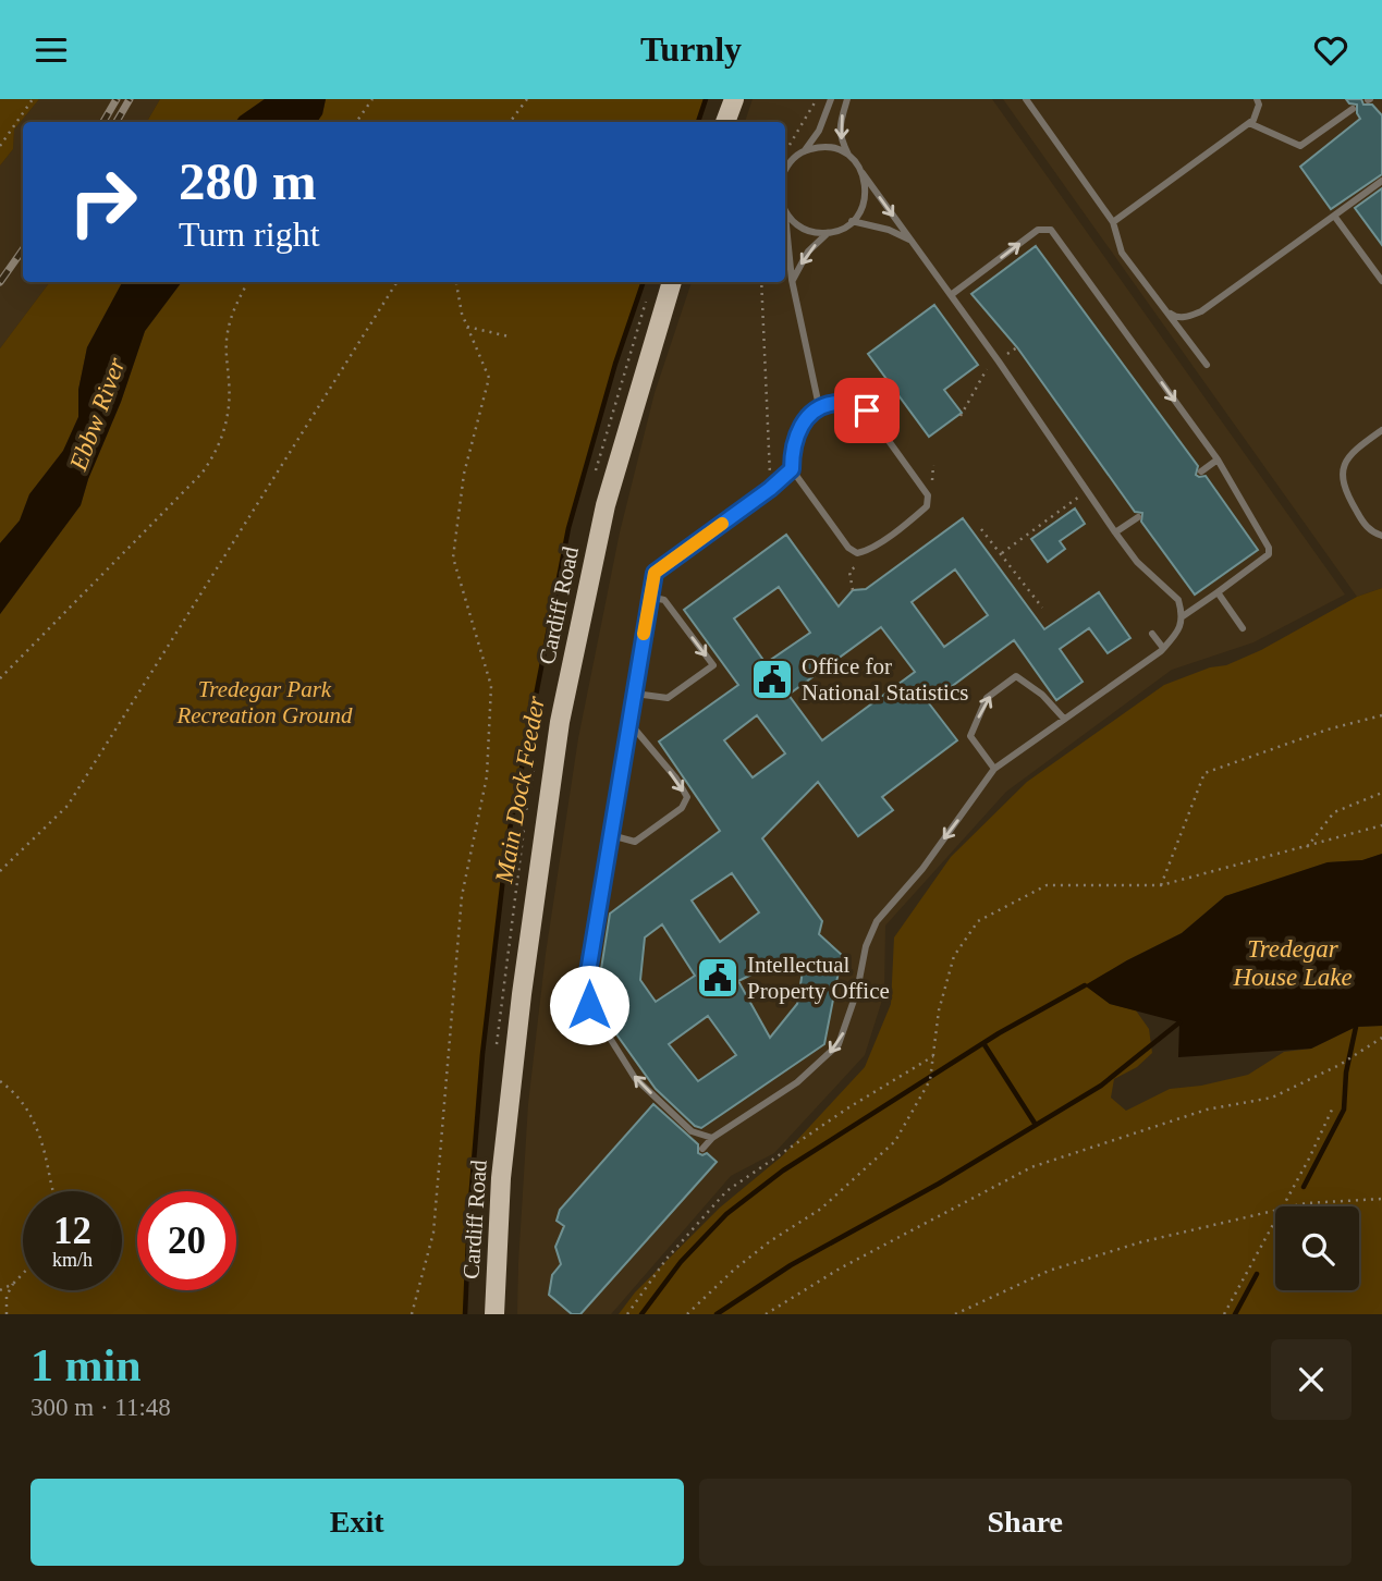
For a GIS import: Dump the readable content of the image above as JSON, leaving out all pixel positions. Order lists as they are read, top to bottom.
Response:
{
  "streets": {
    "main road": ["Cardiff Road"]
  },
  "water": ["Ebbw River", "Main Dock Feeder", "Tredegar House Lake"],
  "parks": ["Tredegar Park Recreation Ground"],
  "places": {
    "public building": ["Office for National Statistics", "Intellectual Property Office"]
  },
  "page": {
    "header": "Turnly",
    "turn": ["280 m", "Turn right"],
    "speed": "12 km/h",
    "limit": "20",
    "heading": ["1 min", "300 m · 11:48"],
    "buttons": ["Exit", "Share"]
  }
}
